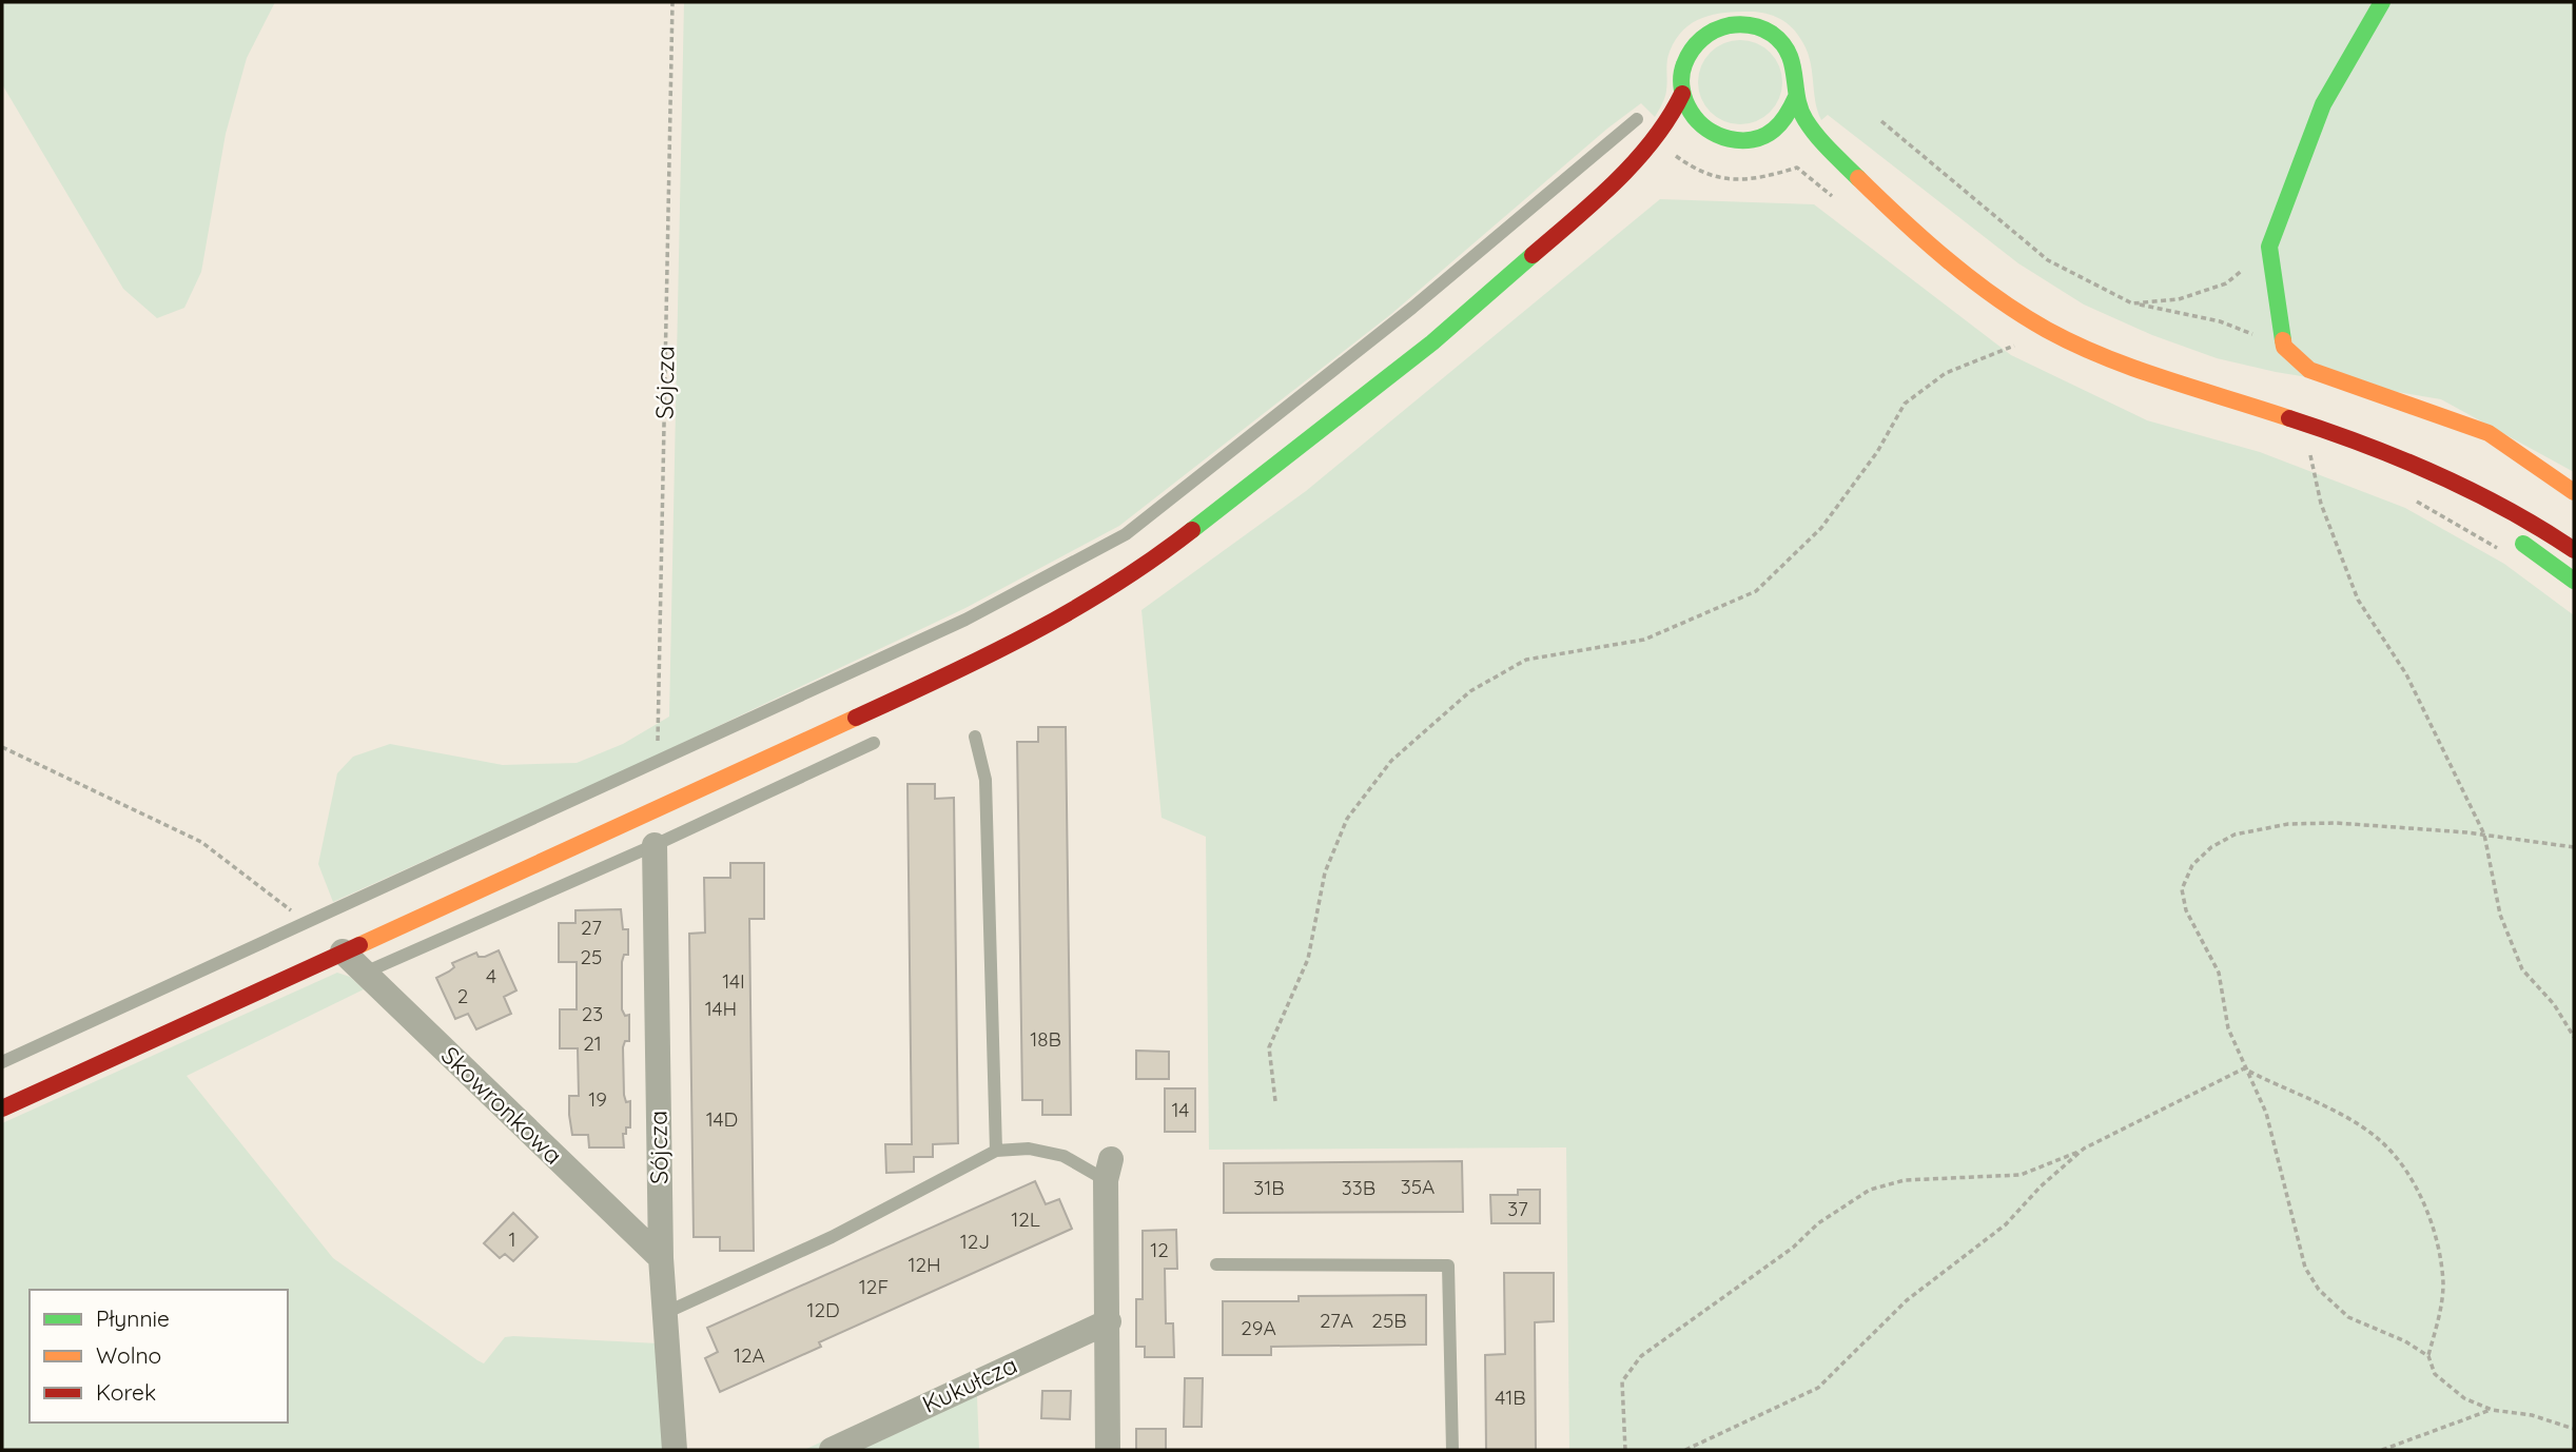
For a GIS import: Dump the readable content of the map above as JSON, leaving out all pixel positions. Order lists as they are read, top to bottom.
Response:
{
  "streets": {
    "street": ["Sójcza", "Skowronkowa", "Kukułcza"]
  },
  "crossings": [
    ["Sójcza", "Skowronkowa"]
  ],
  "house_numbers": [
    "27",
    "25",
    "4",
    "14I",
    "2",
    "14H",
    "23",
    "18B",
    "21",
    "19",
    "14",
    "14D",
    "35A",
    "31B",
    "33B",
    "37",
    "12L",
    "1",
    "12J",
    "12",
    "12H",
    "12F",
    "12D",
    "27A",
    "25B",
    "29A",
    "12A",
    "41B"
  ],
  "legend": ["Płynnie", "Wolno", "Korek"]
}
